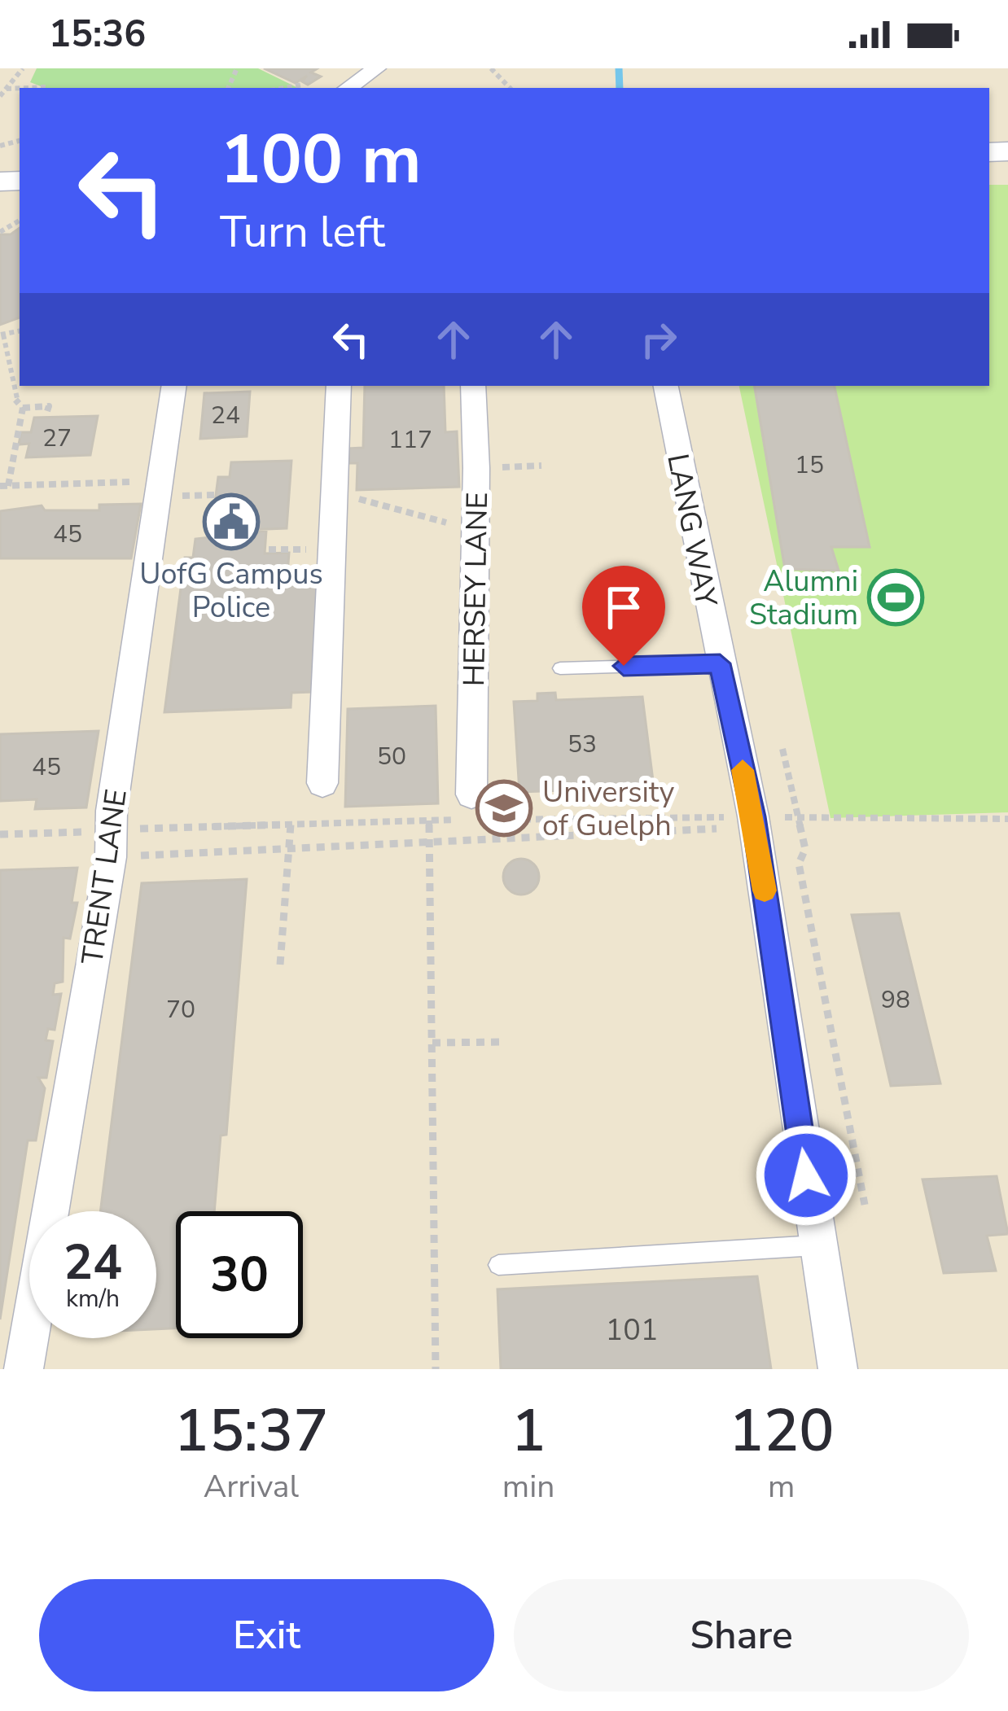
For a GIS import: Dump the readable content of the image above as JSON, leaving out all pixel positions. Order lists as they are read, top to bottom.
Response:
{
  "streets": {
    "street": ["LANG WAY", "HERSEY LANE", "TRENT LANE"]
  },
  "places": {
    "public building": ["UofG Campus Police"],
    "sports": ["Alumni Stadium"],
    "school or university": ["University of Guelph"]
  },
  "house_numbers": [
    "24",
    "27",
    "117",
    "15",
    "45",
    "53",
    "50",
    "45",
    "98",
    "70",
    "101"
  ],
  "page": {
    "status": "15:36",
    "turn": ["100 m", "Turn left"],
    "speed": "24 km/h",
    "limit": "30",
    "eta": [
      "15:37",
      "Arrival",
      "1",
      "min",
      "120",
      "m"
    ],
    "buttons": ["Exit", "Share"]
  }
}
